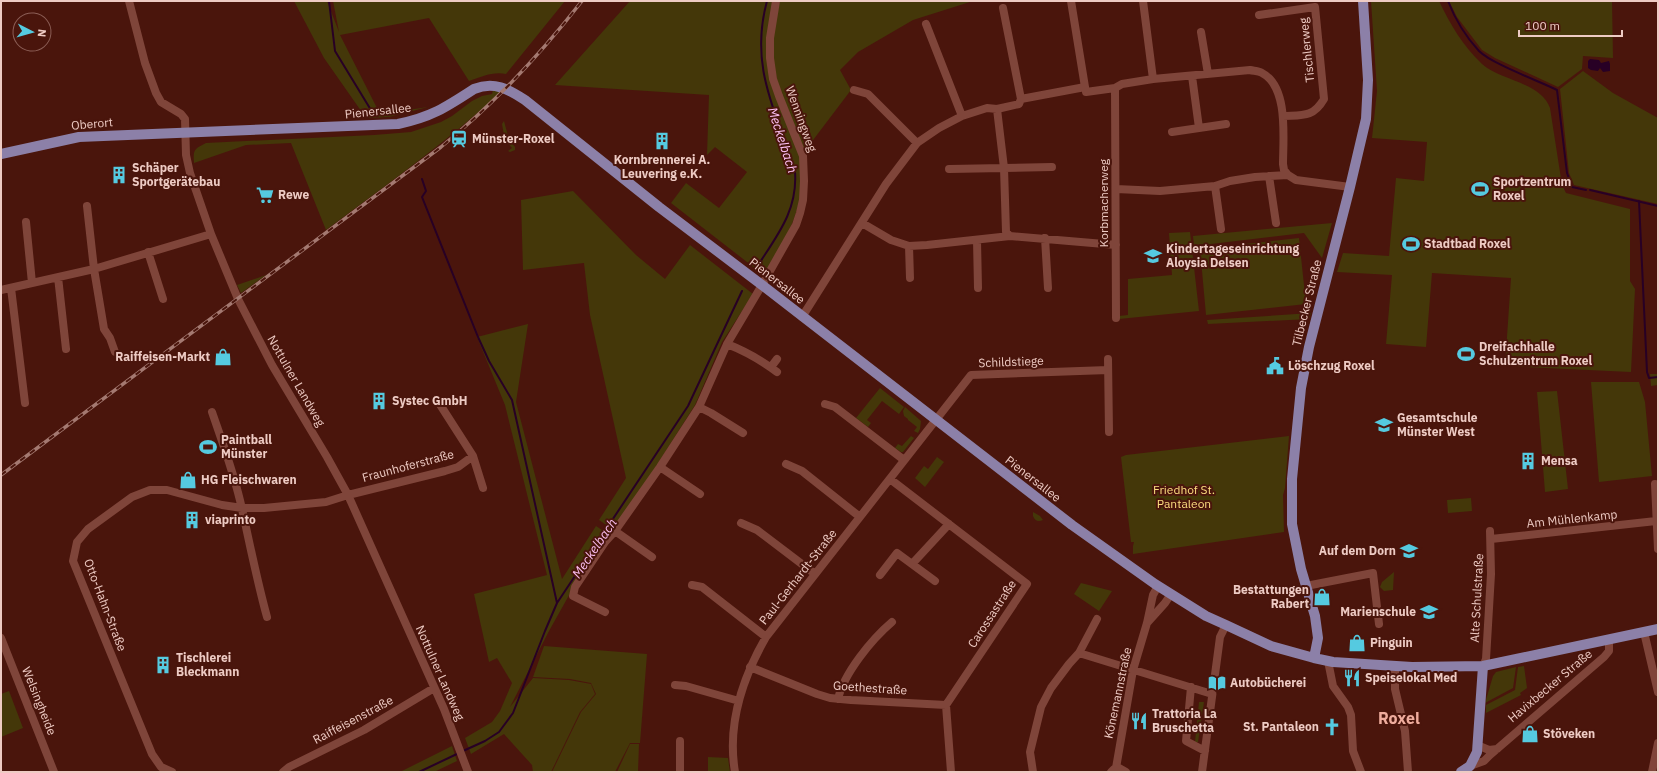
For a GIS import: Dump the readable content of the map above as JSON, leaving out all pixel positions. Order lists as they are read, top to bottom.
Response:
{
  "streets": {
    "main road": [
      "Pienersallee",
      "Oberort",
      "Tilbecker Straße",
      "Havixbecker Straße"
    ],
    "street": [
      "Tischlerweg",
      "Wenningweg",
      "Korbmacherweg",
      "Schildstiege",
      "Nottulner Landweg",
      "Fraunhoferstraße",
      "Am Mühlenkamp",
      "Paul-Gerhardt-Straße",
      "Alte Schulstraße",
      "Otto-Hahn-Straße",
      "Carossastraße",
      "Goethestraße",
      "Könemannstraße",
      "Welsingheide",
      "Raiffeisenstraße"
    ]
  },
  "crossings": [
    ["Pienersallee", "Wenningweg"],
    ["Pienersallee", "Oberort"],
    ["Pienersallee", "Tilbecker Straße"],
    ["Pienersallee", "Schildstiege"],
    ["Pienersallee", "Nottulner Landweg"],
    ["Pienersallee", "Paul-Gerhardt-Straße"],
    ["Pienersallee", "Alte Schulstraße"],
    ["Pienersallee", "Havixbecker Straße"],
    ["Pienersallee", "Könemannstraße"],
    ["Oberort", "Nottulner Landweg"],
    ["Schildstiege", "Paul-Gerhardt-Straße"],
    ["Nottulner Landweg", "Fraunhoferstraße"],
    ["Nottulner Landweg", "Otto-Hahn-Straße"],
    ["Nottulner Landweg", "Raiffeisenstraße"],
    ["Fraunhoferstraße", "Otto-Hahn-Straße"],
    ["Am Mühlenkamp", "Alte Schulstraße"],
    ["Paul-Gerhardt-Straße", "Carossastraße"],
    ["Paul-Gerhardt-Straße", "Goethestraße"],
    ["Carossastraße", "Goethestraße"]
  ],
  "districts": ["Roxel"],
  "water": ["Meckelbach"],
  "parks": ["Friedhof St. Pantaleon"],
  "places": {
    "station": ["Münster-Roxel"],
    "building": [
      "Kornbrennerei A. Leuvering e.K.",
      "Schäper Sportgerätebau",
      "Systec GmbH",
      "Mensa",
      "viaprinto",
      "Tischlerei Bleckmann"
    ],
    "sports": [
      "Sportzentrum Roxel",
      "Stadtbad Roxel",
      "Dreifachhalle Schulzentrum Roxel",
      "Paintball Münster"
    ],
    "supermarket": ["Rewe"],
    "school or university": [
      "Kindertageseinrichtung Aloysia Delsen",
      "Gesamtschule Münster West",
      "Auf dem Dorn",
      "Marienschule"
    ],
    "shop": [
      "Raiffeisen-Markt",
      "HG Fleischwaren",
      "Bestattungen Rabert",
      "Pinguin",
      "Stöveken"
    ],
    "public building": ["Löschzug Roxel"],
    "restaurant": ["Speiselokal Med", "Trattoria La Bruschetta"],
    "library": ["Autobücherei"],
    "church": ["St. Pantaleon"]
  },
  "scale_bar": "100 m",
  "north": "right"
}
